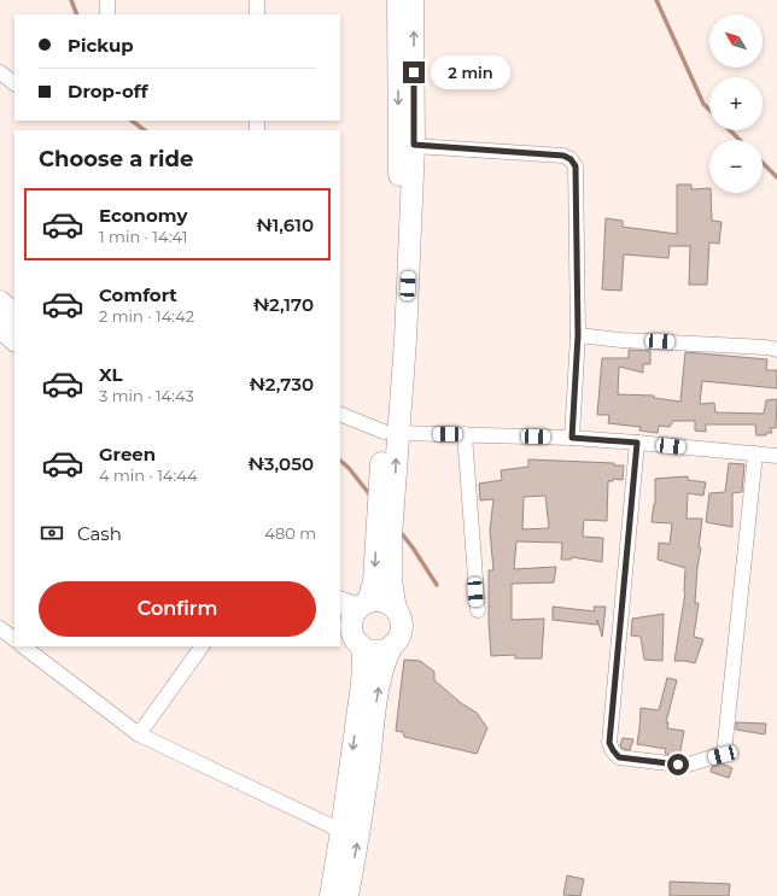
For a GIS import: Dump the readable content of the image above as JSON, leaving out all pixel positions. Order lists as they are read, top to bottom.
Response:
{
  "north": "top left",
  "page": {
    "map_buttons": ["+", "−"],
    "banner": ["Pickup", "Drop-off"],
    "bubble": "2 min",
    "heading": "Choose a ride",
    "list": [
      {
        "name": "Economy",
        "note": "1 min · 14:41",
        "value": "₦1,610"
      },
      {
        "name": "Comfort",
        "note": "2 min · 14:42",
        "value": "₦2,170"
      },
      {
        "name": "XL",
        "note": "3 min · 14:43",
        "value": "₦2,730"
      },
      {
        "name": "Green",
        "note": "4 min · 14:44",
        "value": "₦3,050"
      }
    ],
    "pay": ["Cash", "480 m"],
    "buttons": "Confirm"
  }
}
